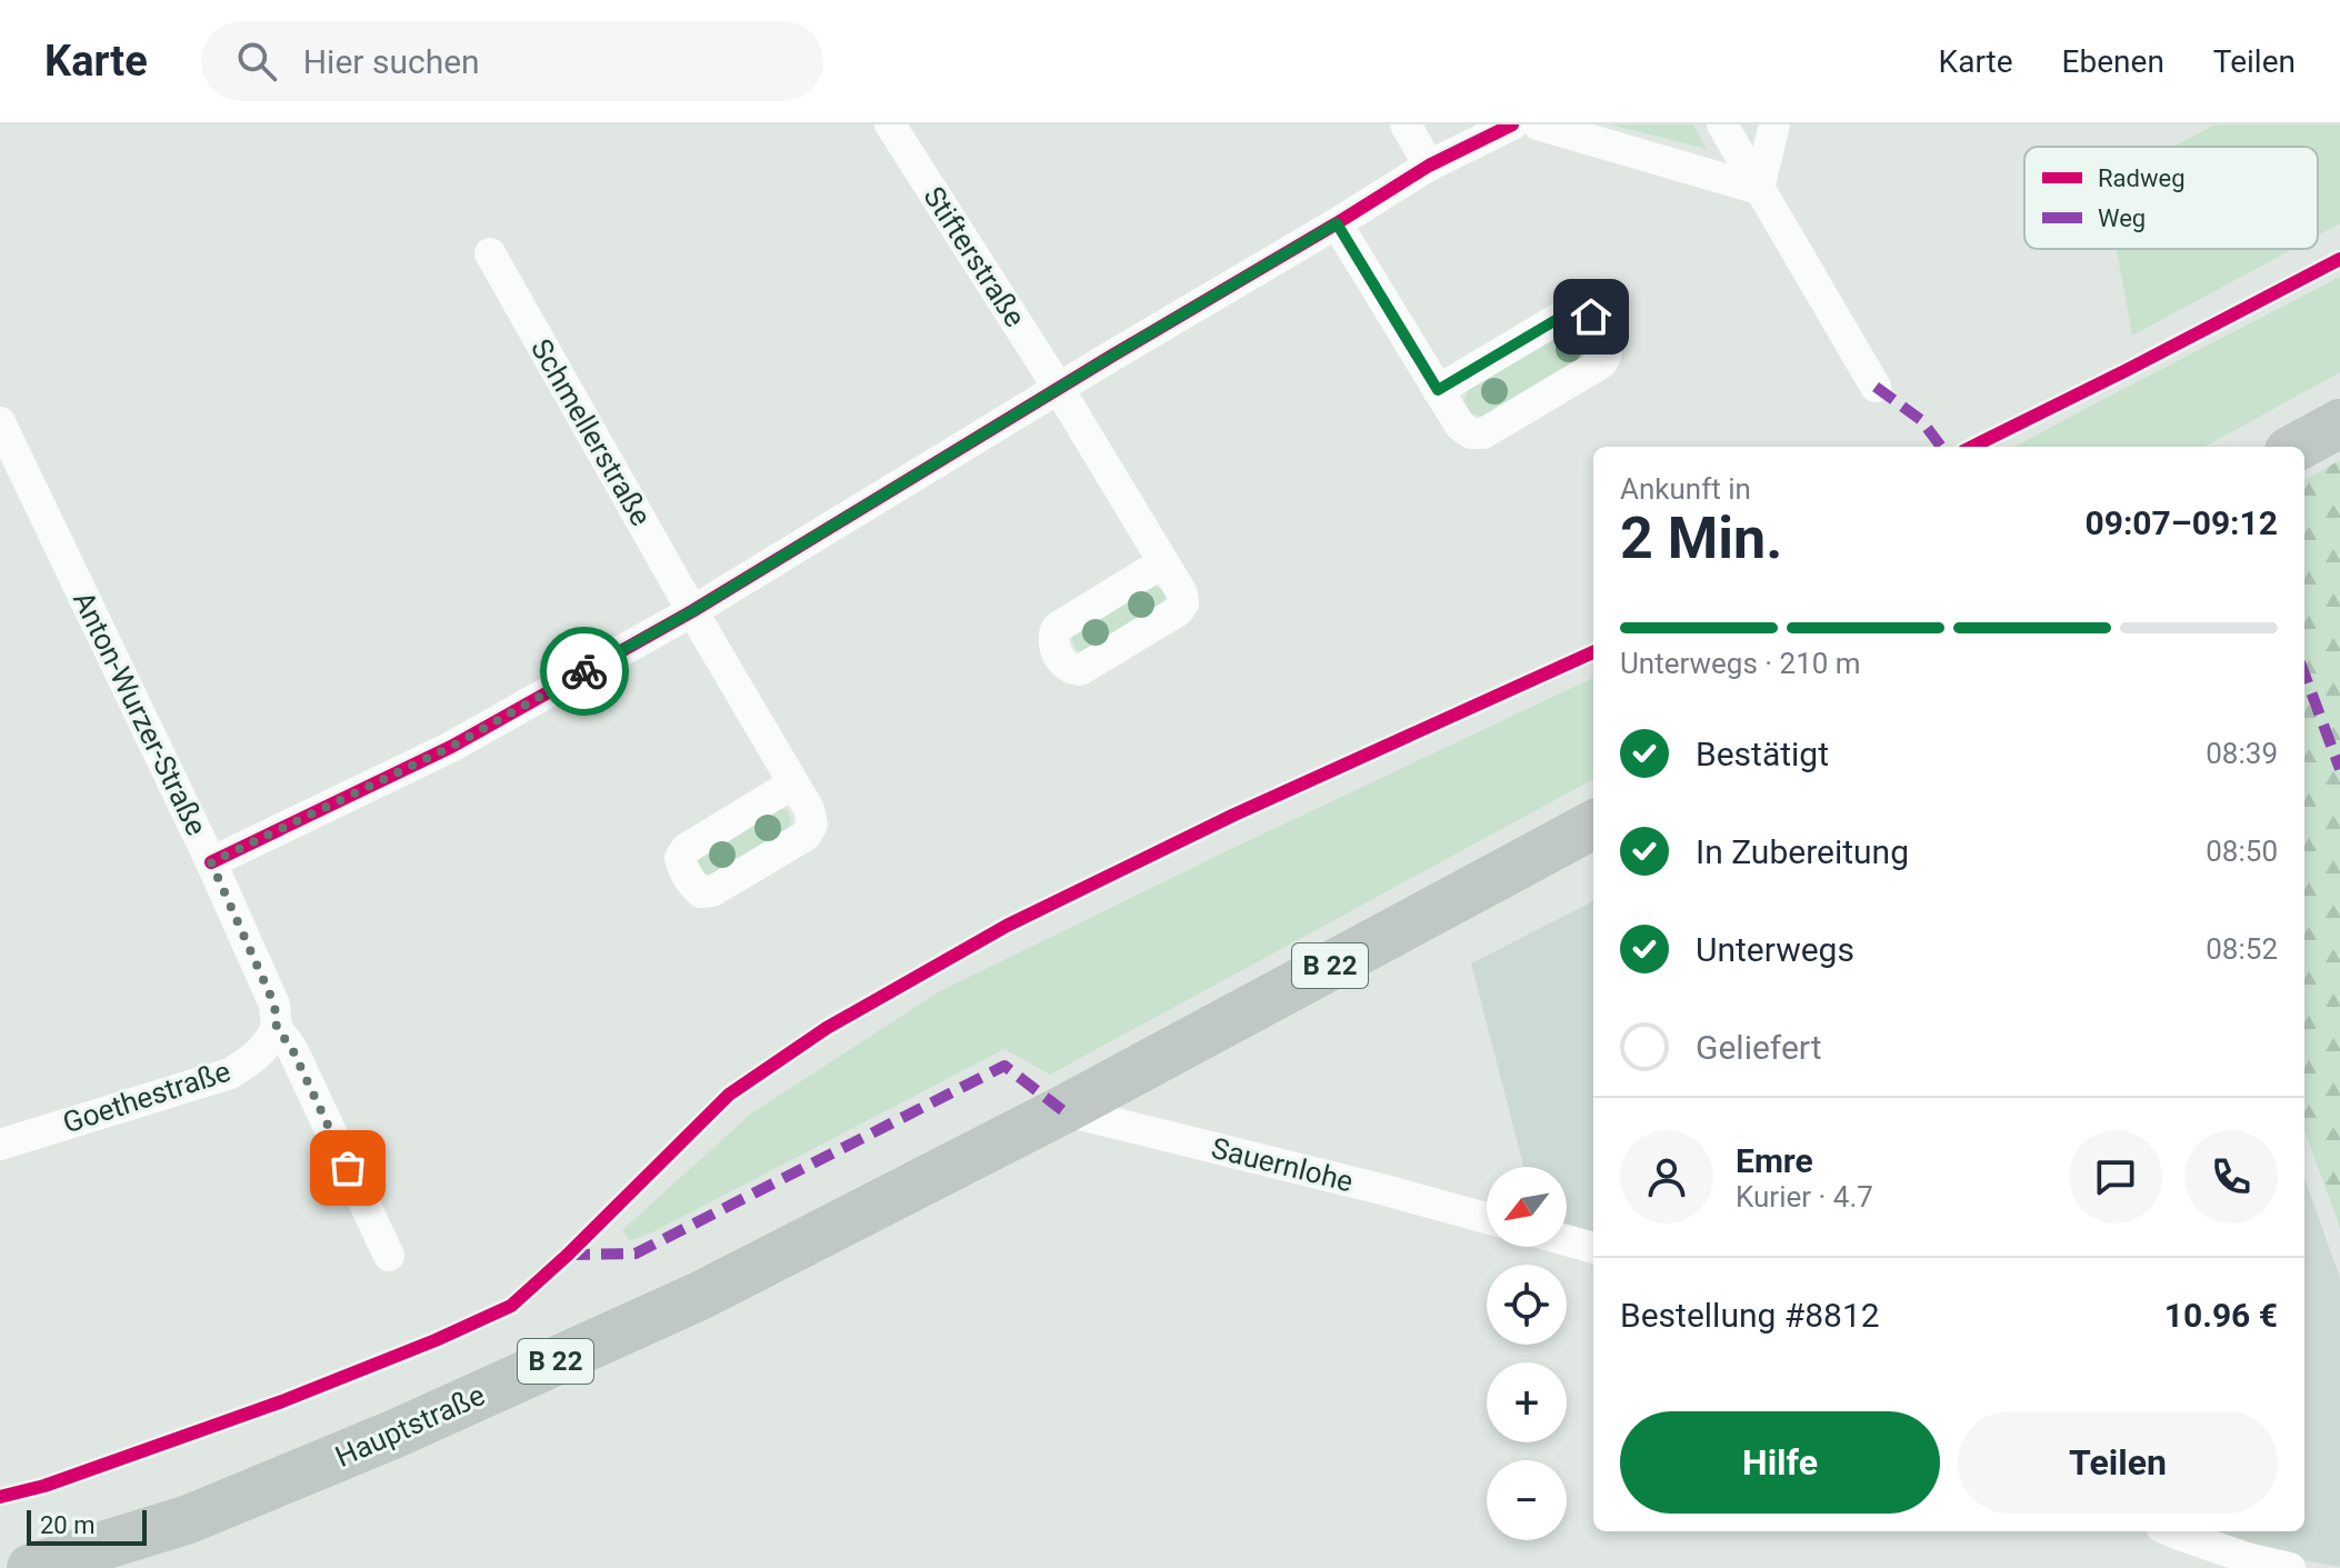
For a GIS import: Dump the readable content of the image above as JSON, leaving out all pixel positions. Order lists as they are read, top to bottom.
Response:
{
  "streets": {
    "main road": ["B 22", "Hauptstraße"],
    "street": [
      "Stifterstraße",
      "Schmellerstraße",
      "Anton-Wurzer-Straße",
      "Goethestraße",
      "Sauernlohe"
    ]
  },
  "crossings": [
    ["Anton-Wurzer-Straße", "Goethestraße"],
    ["B 22", "Sauernlohe"],
    ["B 22", "Hauptstraße"],
    ["Sauernlohe", "Hauptstraße"]
  ],
  "legend": ["Radweg", "Weg"],
  "scale_bar": "20 m",
  "north": "bottom left",
  "page": {
    "header": "Karte",
    "search": "Hier suchen",
    "nav": ["Karte", "Ebenen", "Teilen"],
    "heading": ["2 Min.", "Ankunft in", "09:07–09:12"],
    "panel": [
      "Emre",
      "Kurier · 4.7",
      "Bestellung #8812",
      "10.96 €"
    ],
    "bar": "Unterwegs · 210 m",
    "list": [
      ["Bestätigt", "08:39"],
      ["In Zubereitung", "08:50"],
      ["Unterwegs", "08:52"],
      "Geliefert"
    ],
    "map_buttons": ["+", "−"],
    "buttons": ["Hilfe", "Teilen"],
    "scale": "20 m"
  }
}
